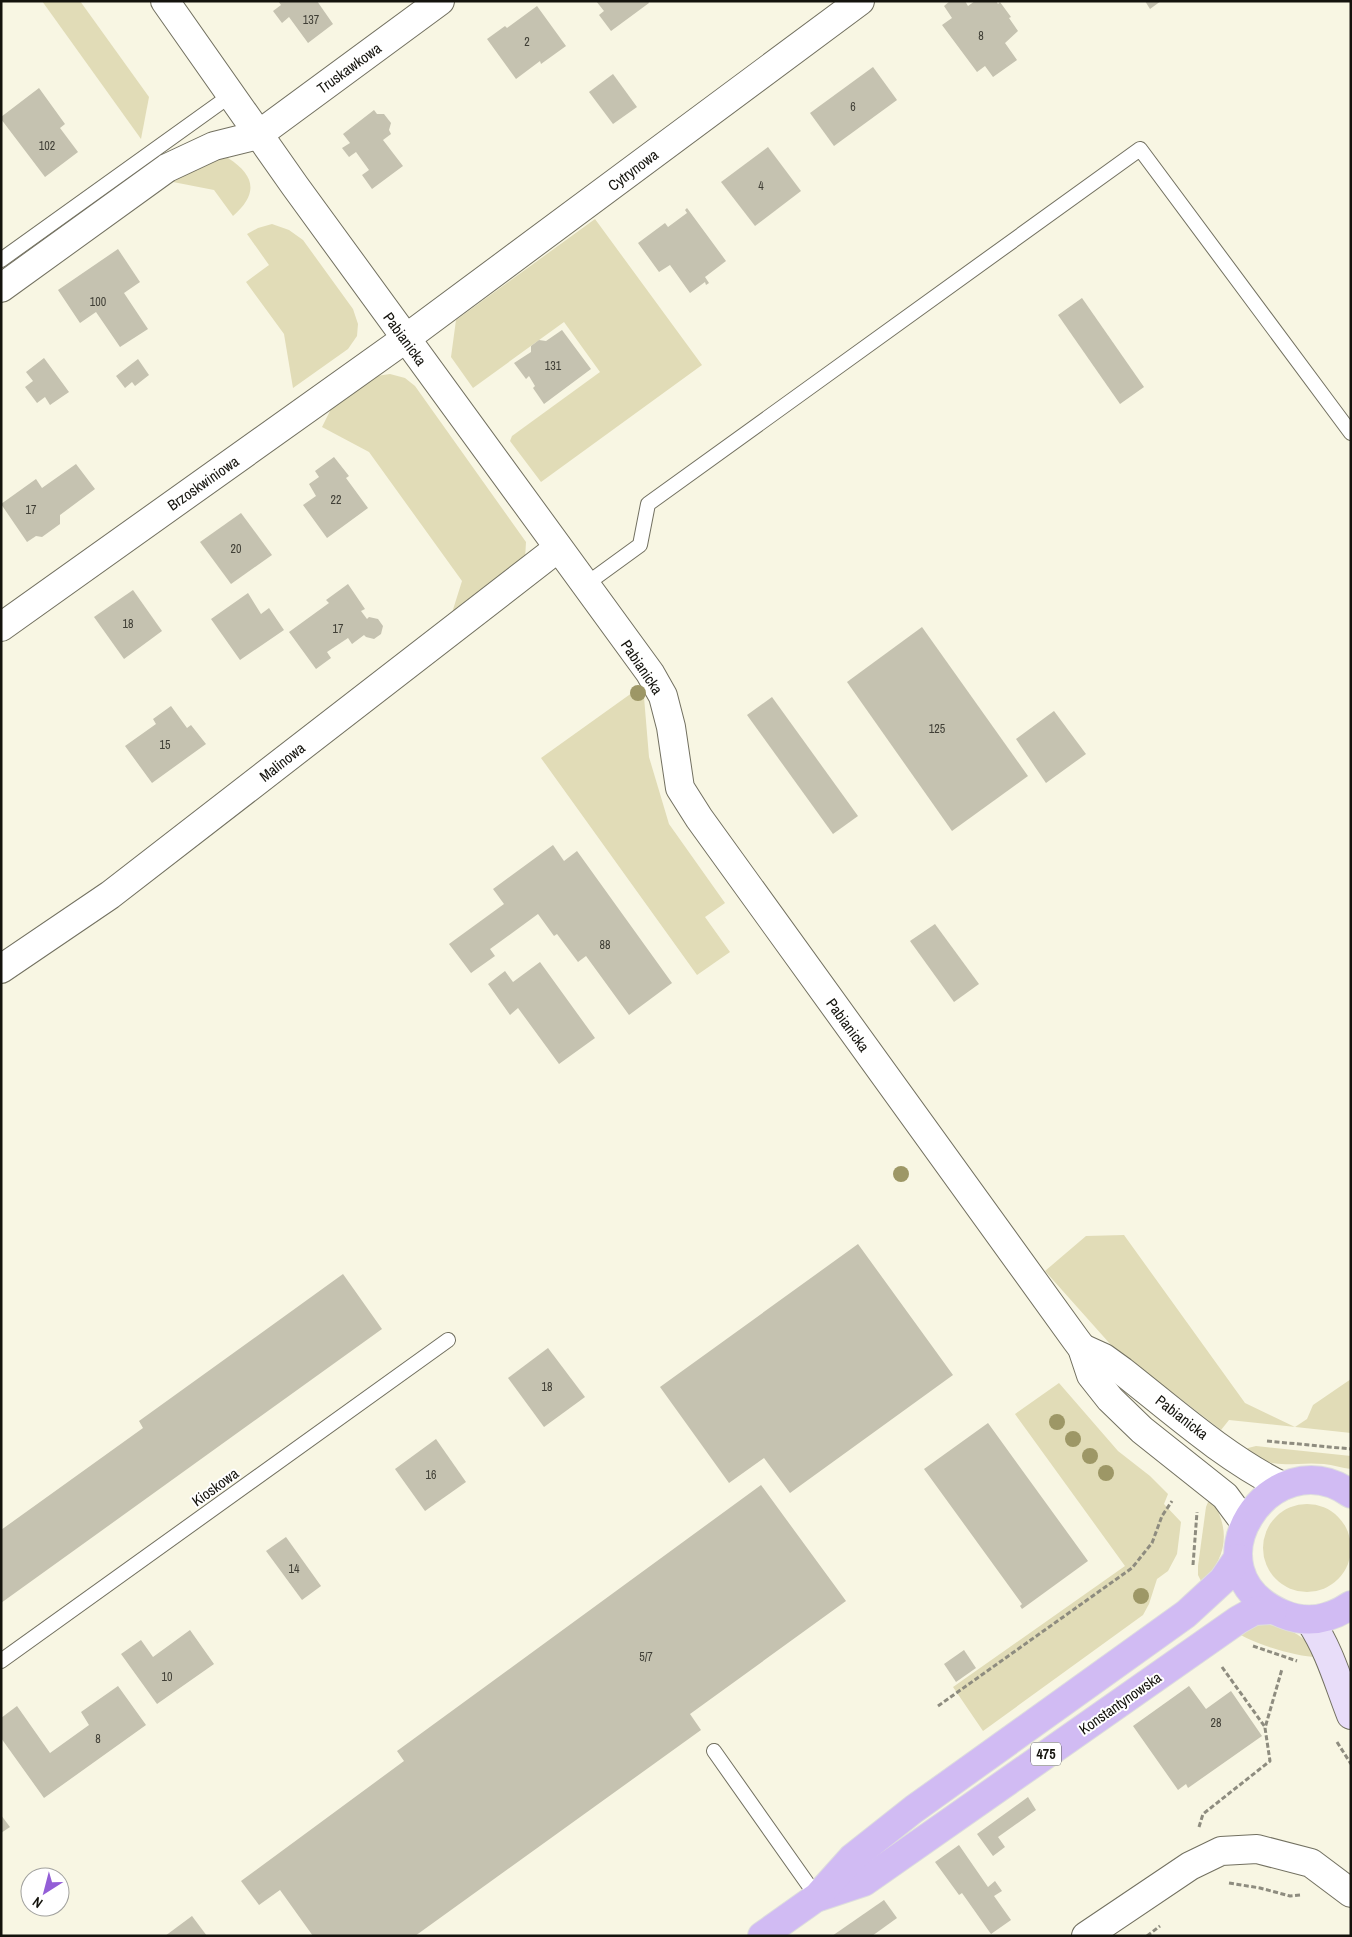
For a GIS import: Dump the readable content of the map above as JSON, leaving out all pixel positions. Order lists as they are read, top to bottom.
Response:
{
  "streets": {
    "main road": ["Konstantynowska", "475"],
    "street": [
      "Truskawkowa",
      "Cytrynowa",
      "Pabianicka",
      "Brzoskwiniowa",
      "Malinowa"
    ],
    "lane": ["Kioskowa"]
  },
  "crossings": [
    ["Truskawkowa", "Pabianicka"],
    ["Cytrynowa", "Pabianicka"],
    ["Cytrynowa", "Brzoskwiniowa"],
    ["Pabianicka", "Brzoskwiniowa"],
    ["Pabianicka", "Malinowa"],
    ["Pabianicka", "475"],
    ["Konstantynowska", "475"]
  ],
  "house_numbers": [
    "137",
    "8",
    "2",
    "6",
    "102",
    "4",
    "100",
    "131",
    "22",
    "17",
    "20",
    "18",
    "17",
    "125",
    "15",
    "88",
    "18",
    "16",
    "14",
    "5/7",
    "10",
    "28",
    "8"
  ],
  "north": "bottom left"
}
